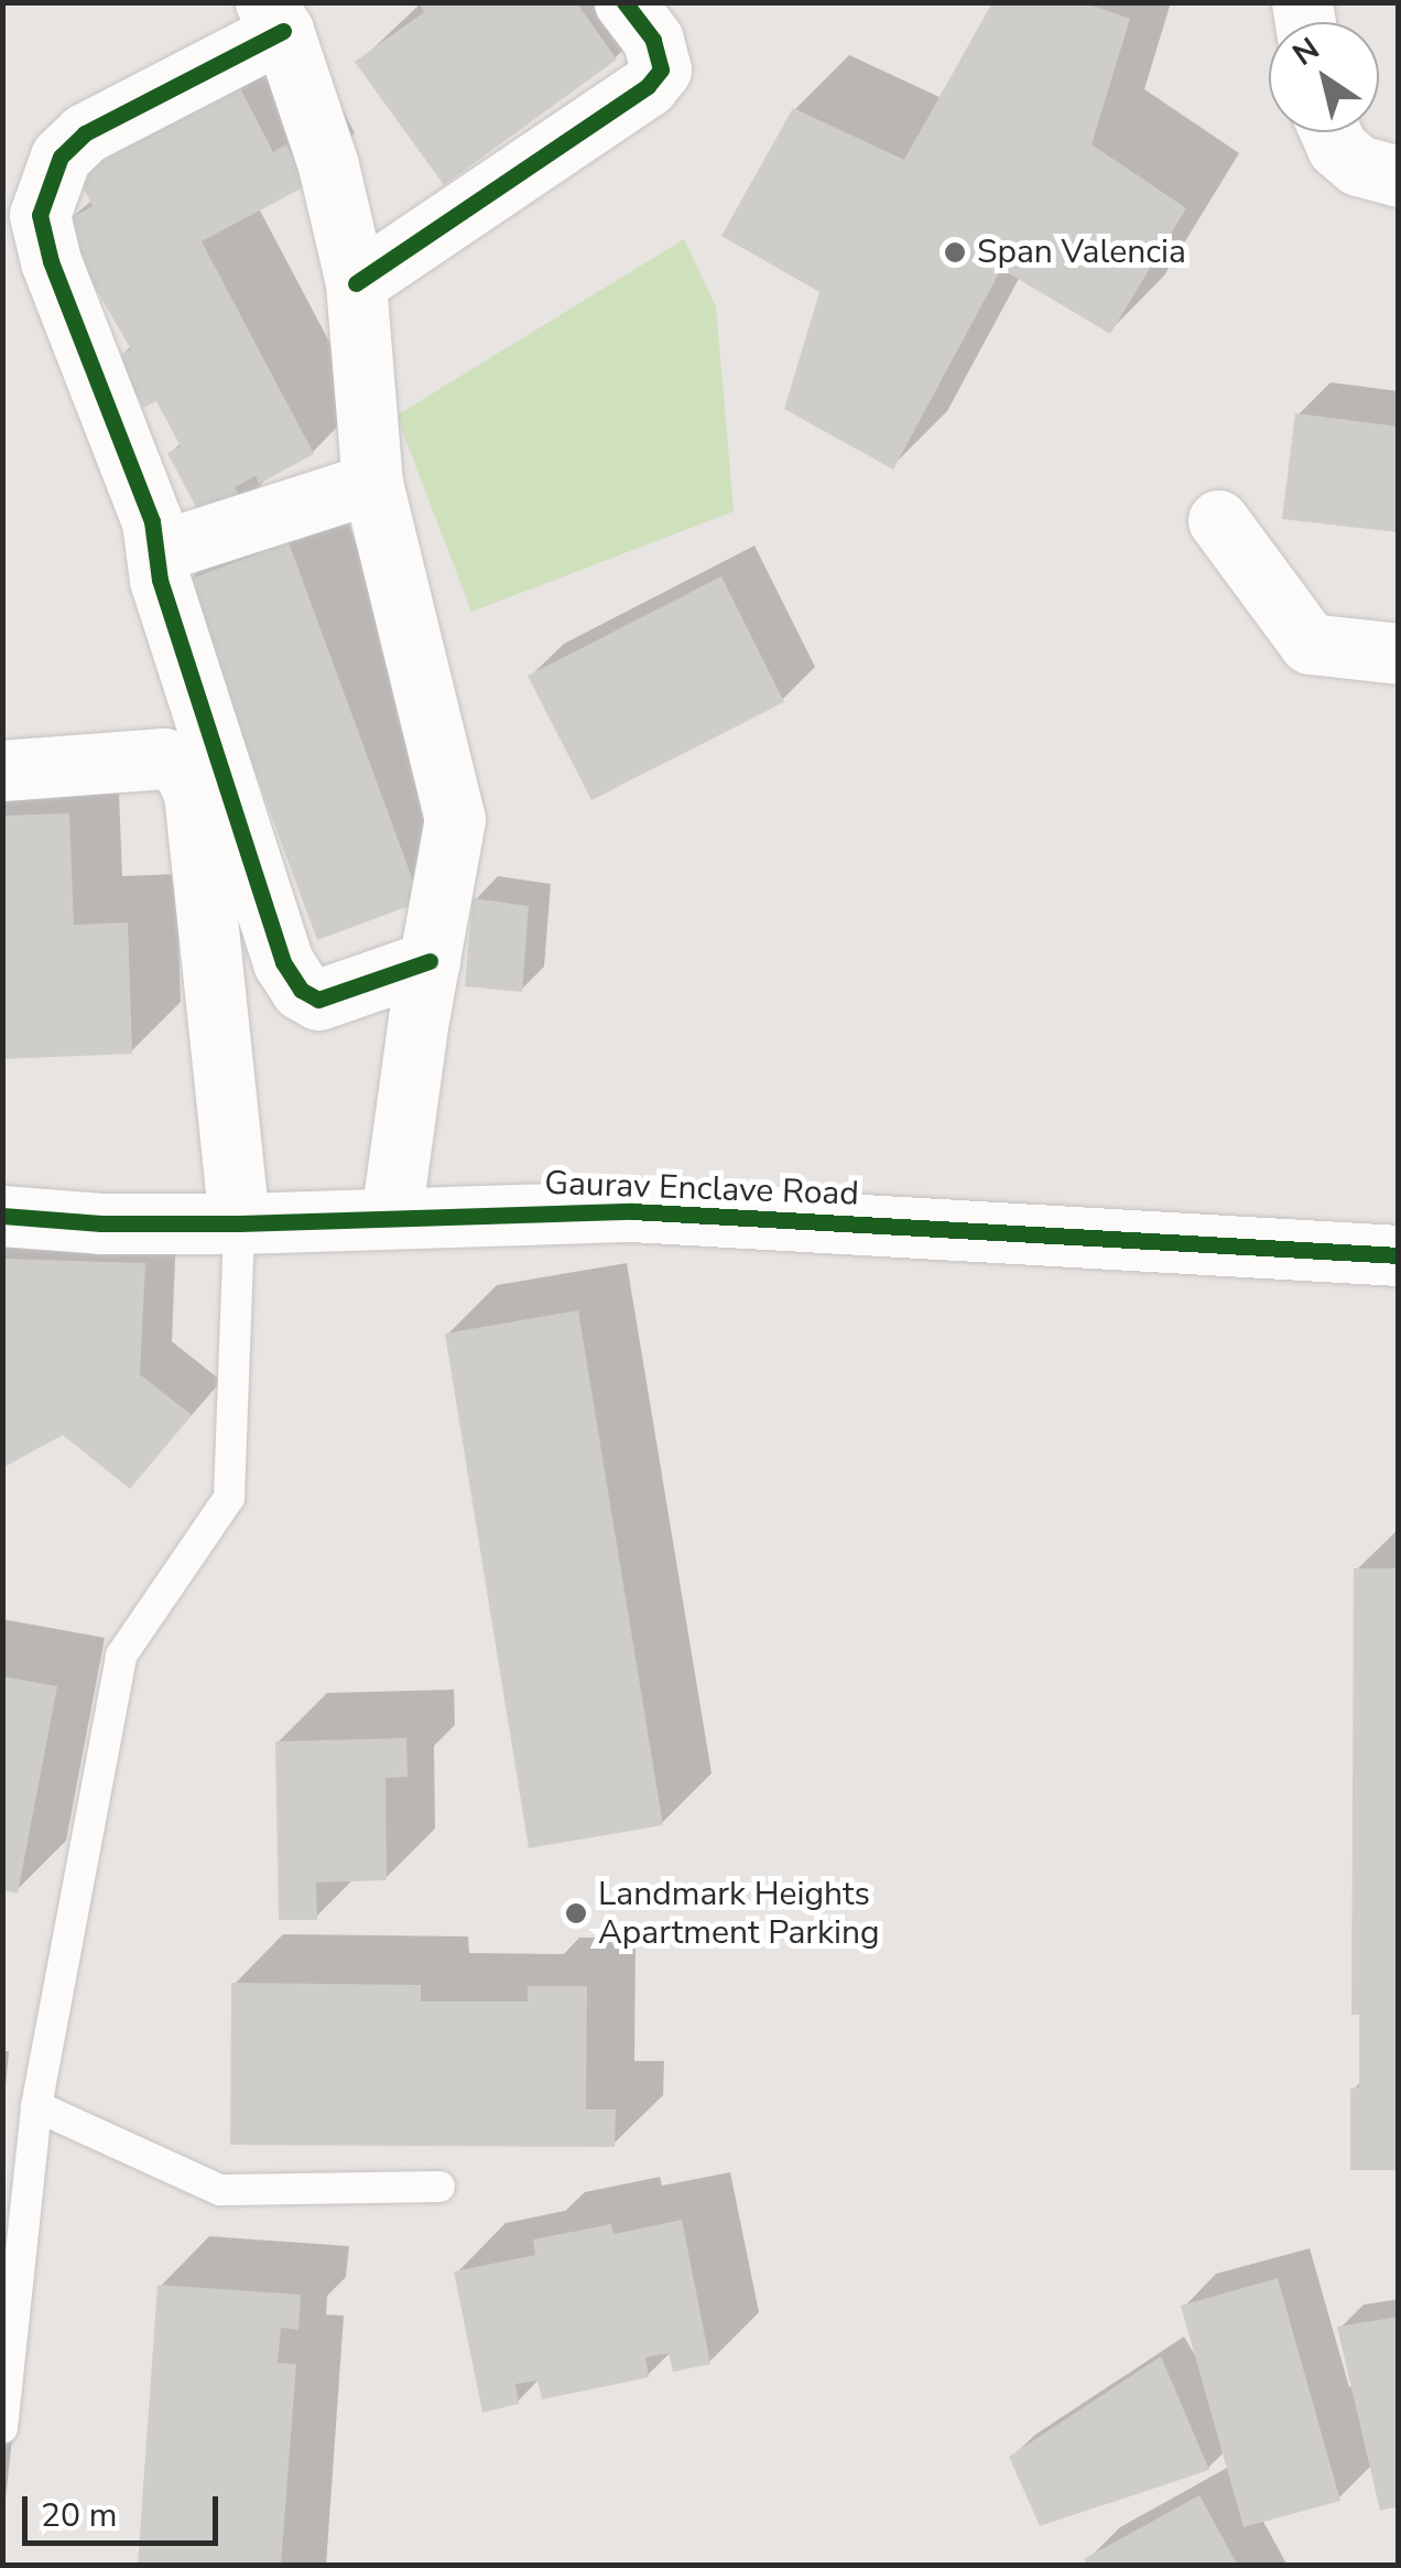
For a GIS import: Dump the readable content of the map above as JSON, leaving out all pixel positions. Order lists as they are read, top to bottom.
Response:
{
  "streets": {
    "street": ["Gaurav Enclave Road"]
  },
  "places": ["Span Valencia", "Landmark Heights Apartment Parking"],
  "scale_bar": "20 m",
  "north": "top left"
}
